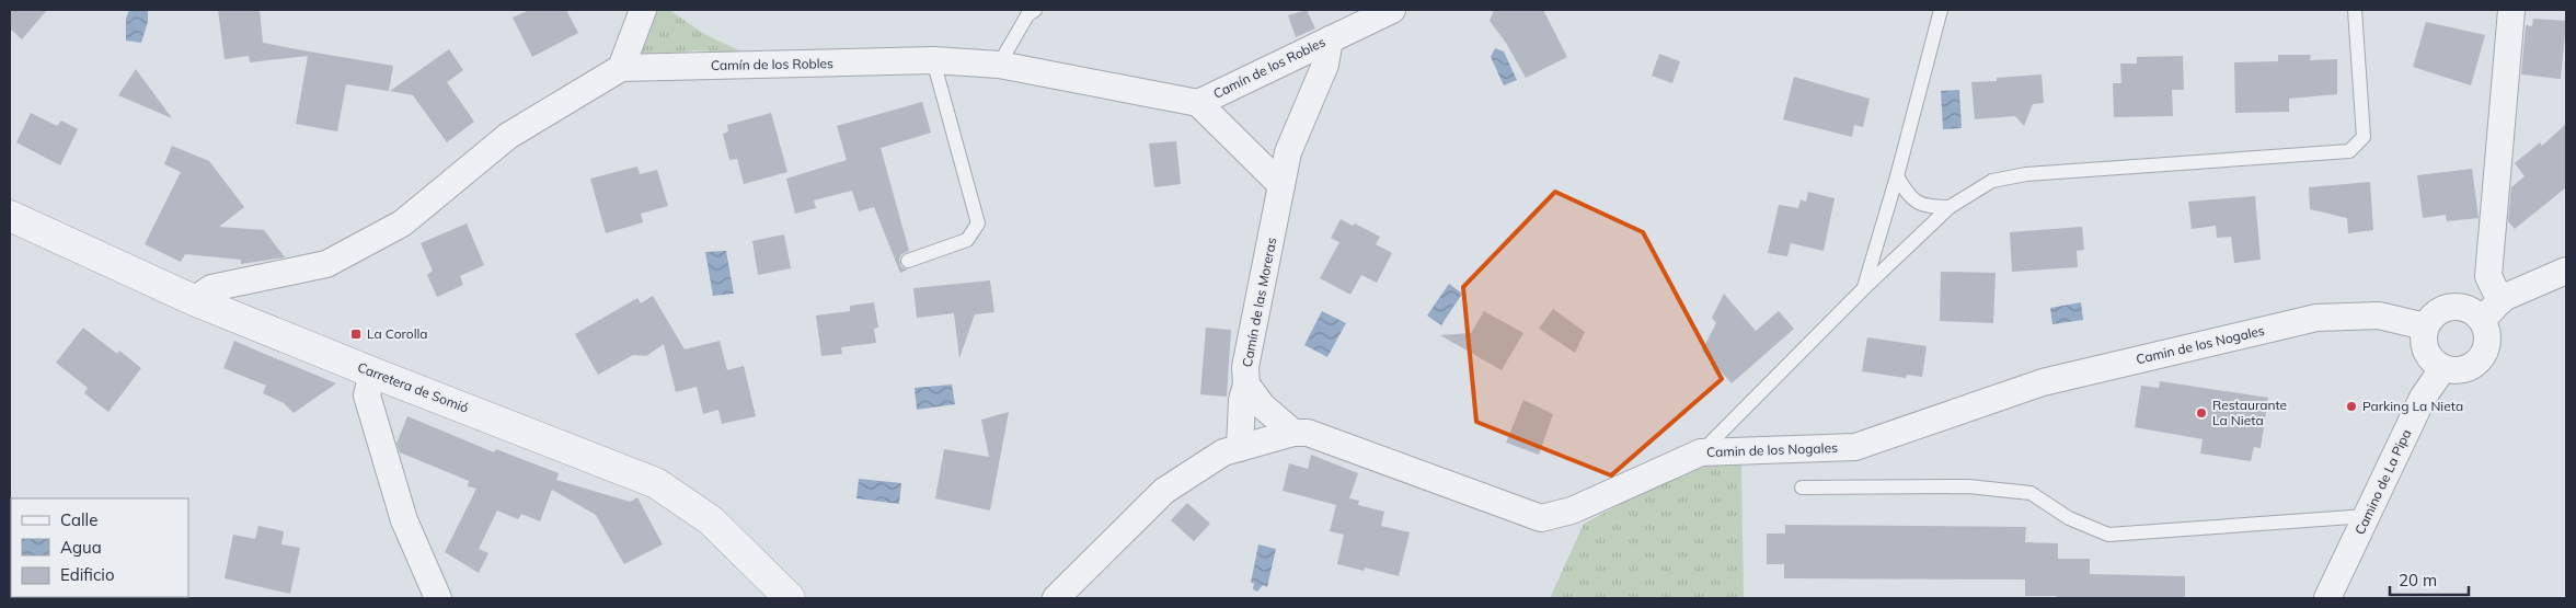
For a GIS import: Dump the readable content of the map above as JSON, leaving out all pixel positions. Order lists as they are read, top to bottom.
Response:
{
  "streets": {
    "street": [
      "Camín de los Robles",
      "Camín de las Moreras",
      "Camin de los Nogales",
      "Carretera de Somió",
      "Camino de La Pipa"
    ]
  },
  "crossings": [
    ["Camín de los Robles", "Camín de las Moreras"],
    ["Camín de los Robles", "Carretera de Somió"],
    ["Camín de las Moreras", "Camin de los Nogales"],
    ["Camin de los Nogales", "Camino de La Pipa"]
  ],
  "places": {
    "transit": ["La Corolla"],
    "other": ["Parking La Nieta", "Restaurante La Nieta"]
  },
  "legend": ["Calle", "Agua", "Edificio"],
  "scale_bar": "20 m"
}
